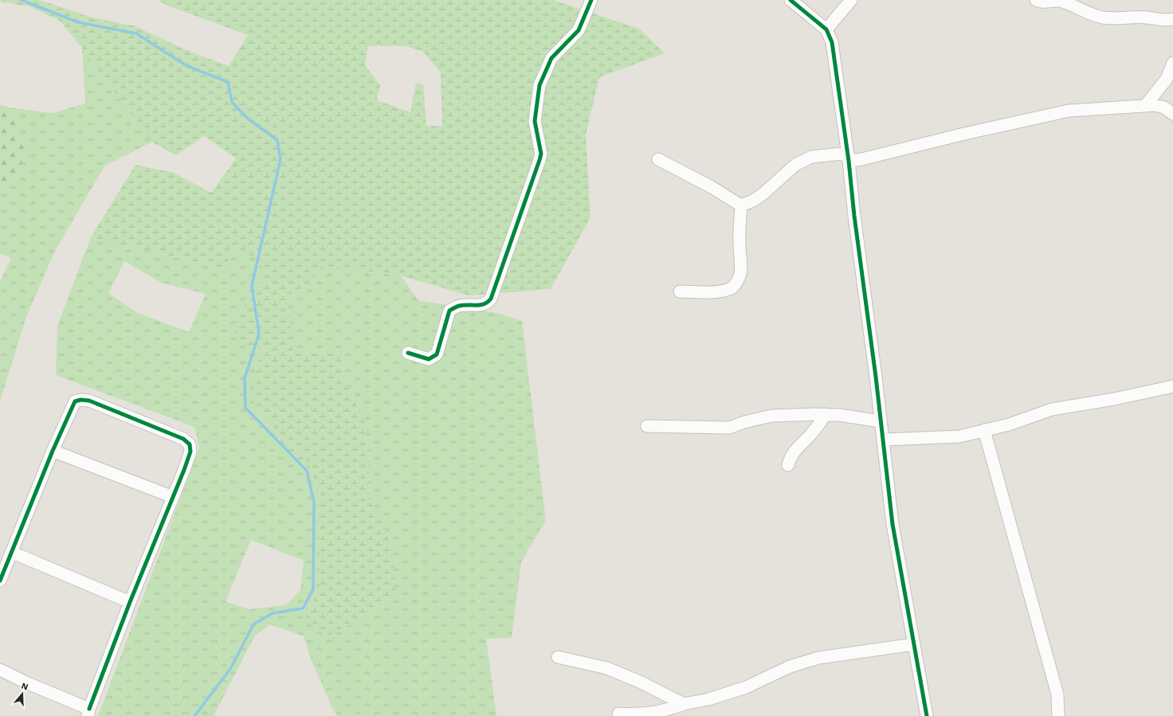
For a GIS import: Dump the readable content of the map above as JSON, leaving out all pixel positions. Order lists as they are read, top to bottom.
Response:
{
  "north": "top"
}
